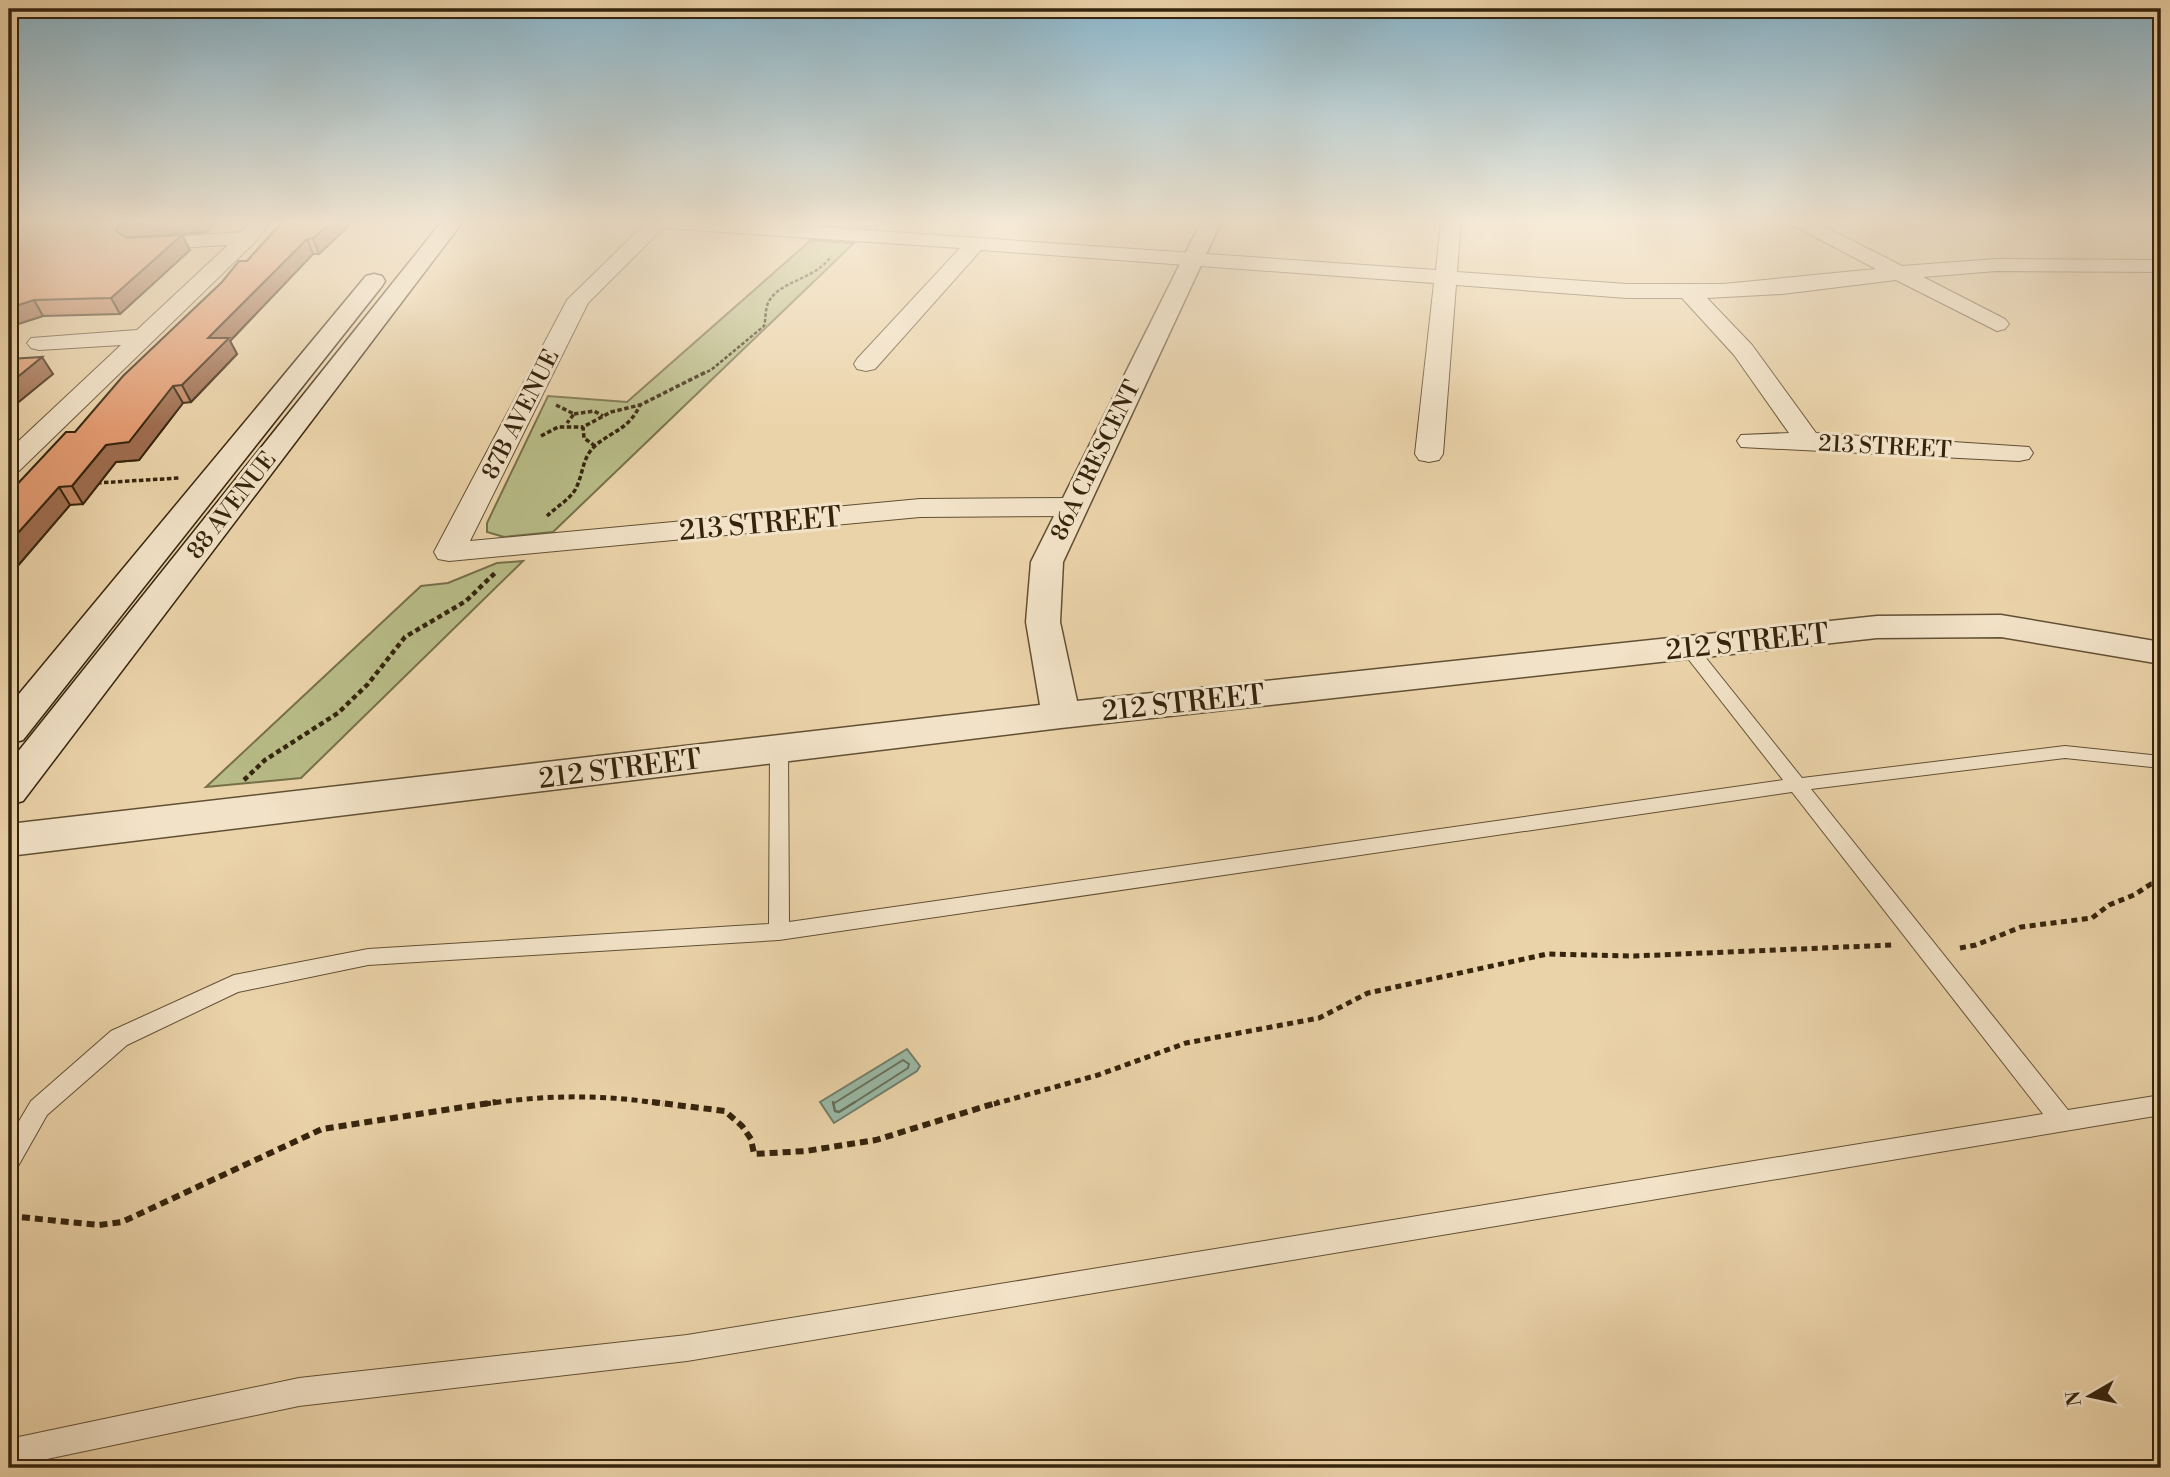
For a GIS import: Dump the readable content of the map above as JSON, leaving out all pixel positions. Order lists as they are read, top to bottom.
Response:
{
  "streets": {
    "street": [
      "87B AVENUE",
      "213 STREET",
      "86A CRESCENT",
      "88 AVENUE",
      "212 STREET"
    ]
  },
  "crossings": [
    ["87B AVENUE", "213 STREET"],
    ["213 STREET", "86A CRESCENT"],
    ["86A CRESCENT", "212 STREET"]
  ],
  "north": "left"
}
